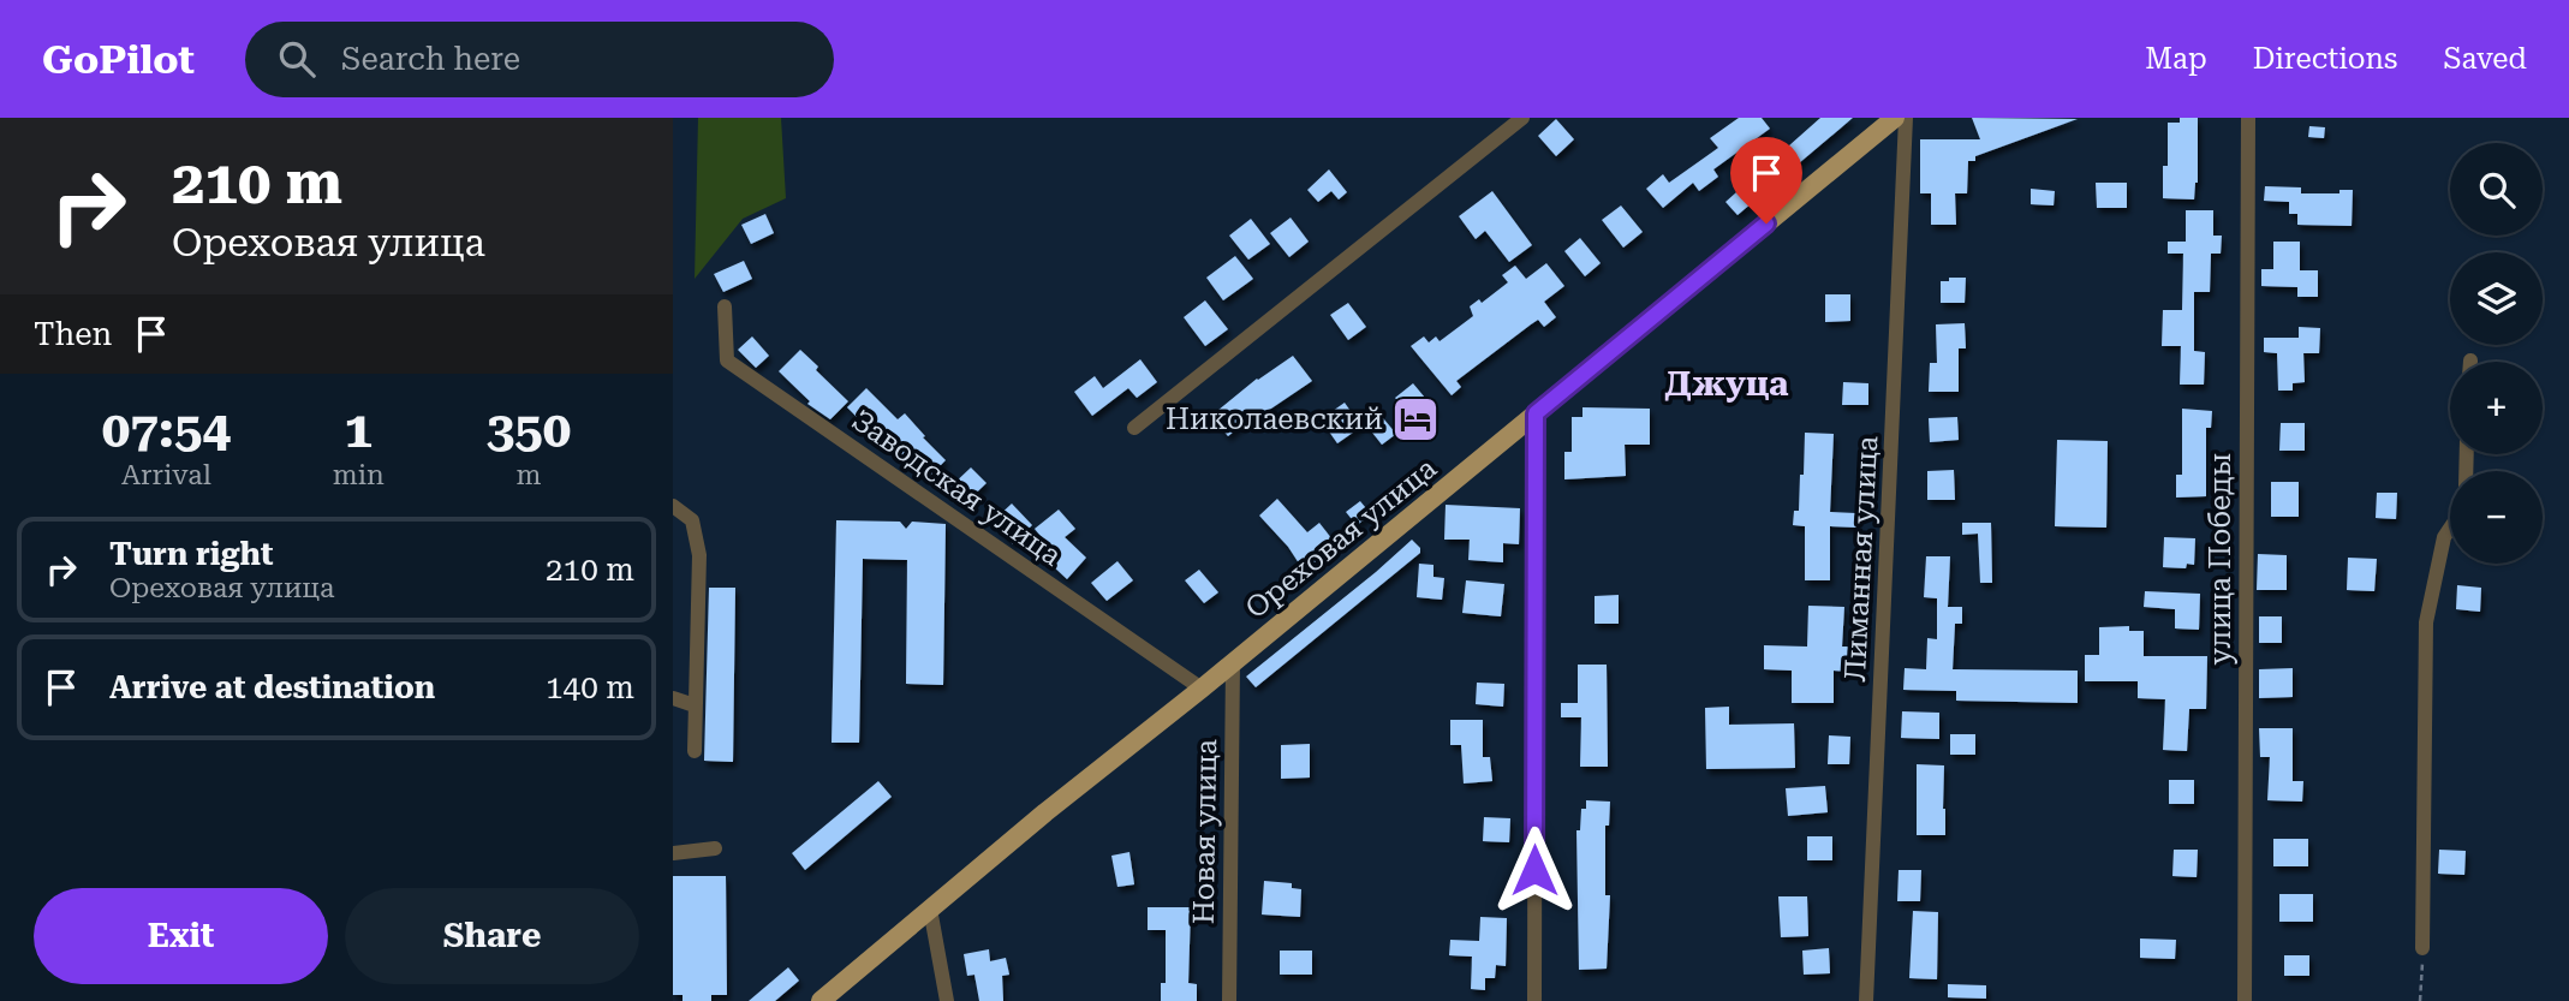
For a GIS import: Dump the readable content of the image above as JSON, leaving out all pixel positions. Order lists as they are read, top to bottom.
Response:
{
  "streets": {
    "main road": ["Ореховая улица"],
    "street": [
      "Заводская улица",
      "Лиманная улица",
      "улица Победы",
      "Новая улица"
    ]
  },
  "crossings": [
    ["Заводская улица", "Ореховая улица"],
    ["Ореховая улица", "Новая улица"]
  ],
  "districts": ["Джуца"],
  "places": {
    "hotel": ["Николаевский"]
  },
  "page": {
    "header": "GoPilot",
    "search": "Search here",
    "nav": ["Map", "Directions", "Saved"],
    "turn": ["210 m", "Ореховая улица"],
    "map_buttons": ["+", "−"],
    "then": "Then",
    "eta": [
      "07:54",
      "Arrival",
      "1",
      "min",
      "350",
      "m"
    ],
    "list": [
      {
        "name": "Turn right",
        "note": "Ореховая улица",
        "value": "210 m"
      },
      {
        "name": "Arrive at destination",
        "value": "140 m"
      }
    ],
    "buttons": ["Exit", "Share"]
  }
}
